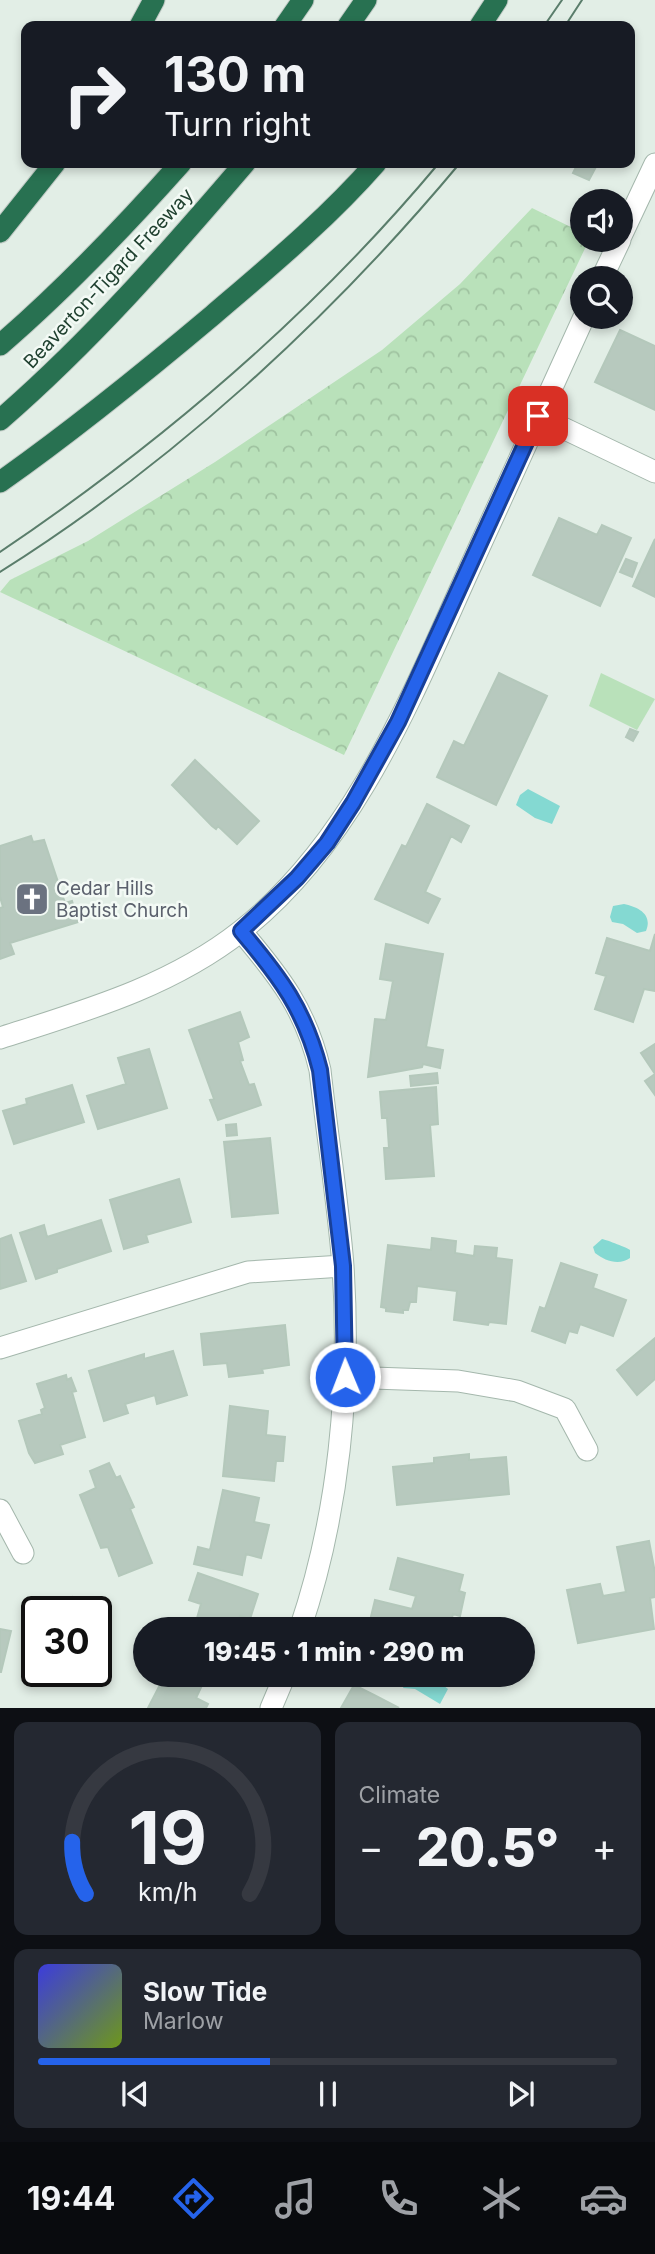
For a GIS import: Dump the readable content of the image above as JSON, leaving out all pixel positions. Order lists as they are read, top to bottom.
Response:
{
  "streets": {
    "highway": ["Beaverton-Tigard Freeway"]
  },
  "places": {
    "church": ["Cedar Hills Baptist Church"]
  },
  "page": {
    "turn": ["130 m", "Turn right"],
    "limit": "30",
    "trip": "19:45 · 1 min · 290 m",
    "tile": "Climate",
    "heat": ["−", "20.5°", "+"],
    "song": ["Slow Tide", "Marlow"],
    "tabs": "19:44",
    "gauge": ["19", "km/h"]
  }
}
